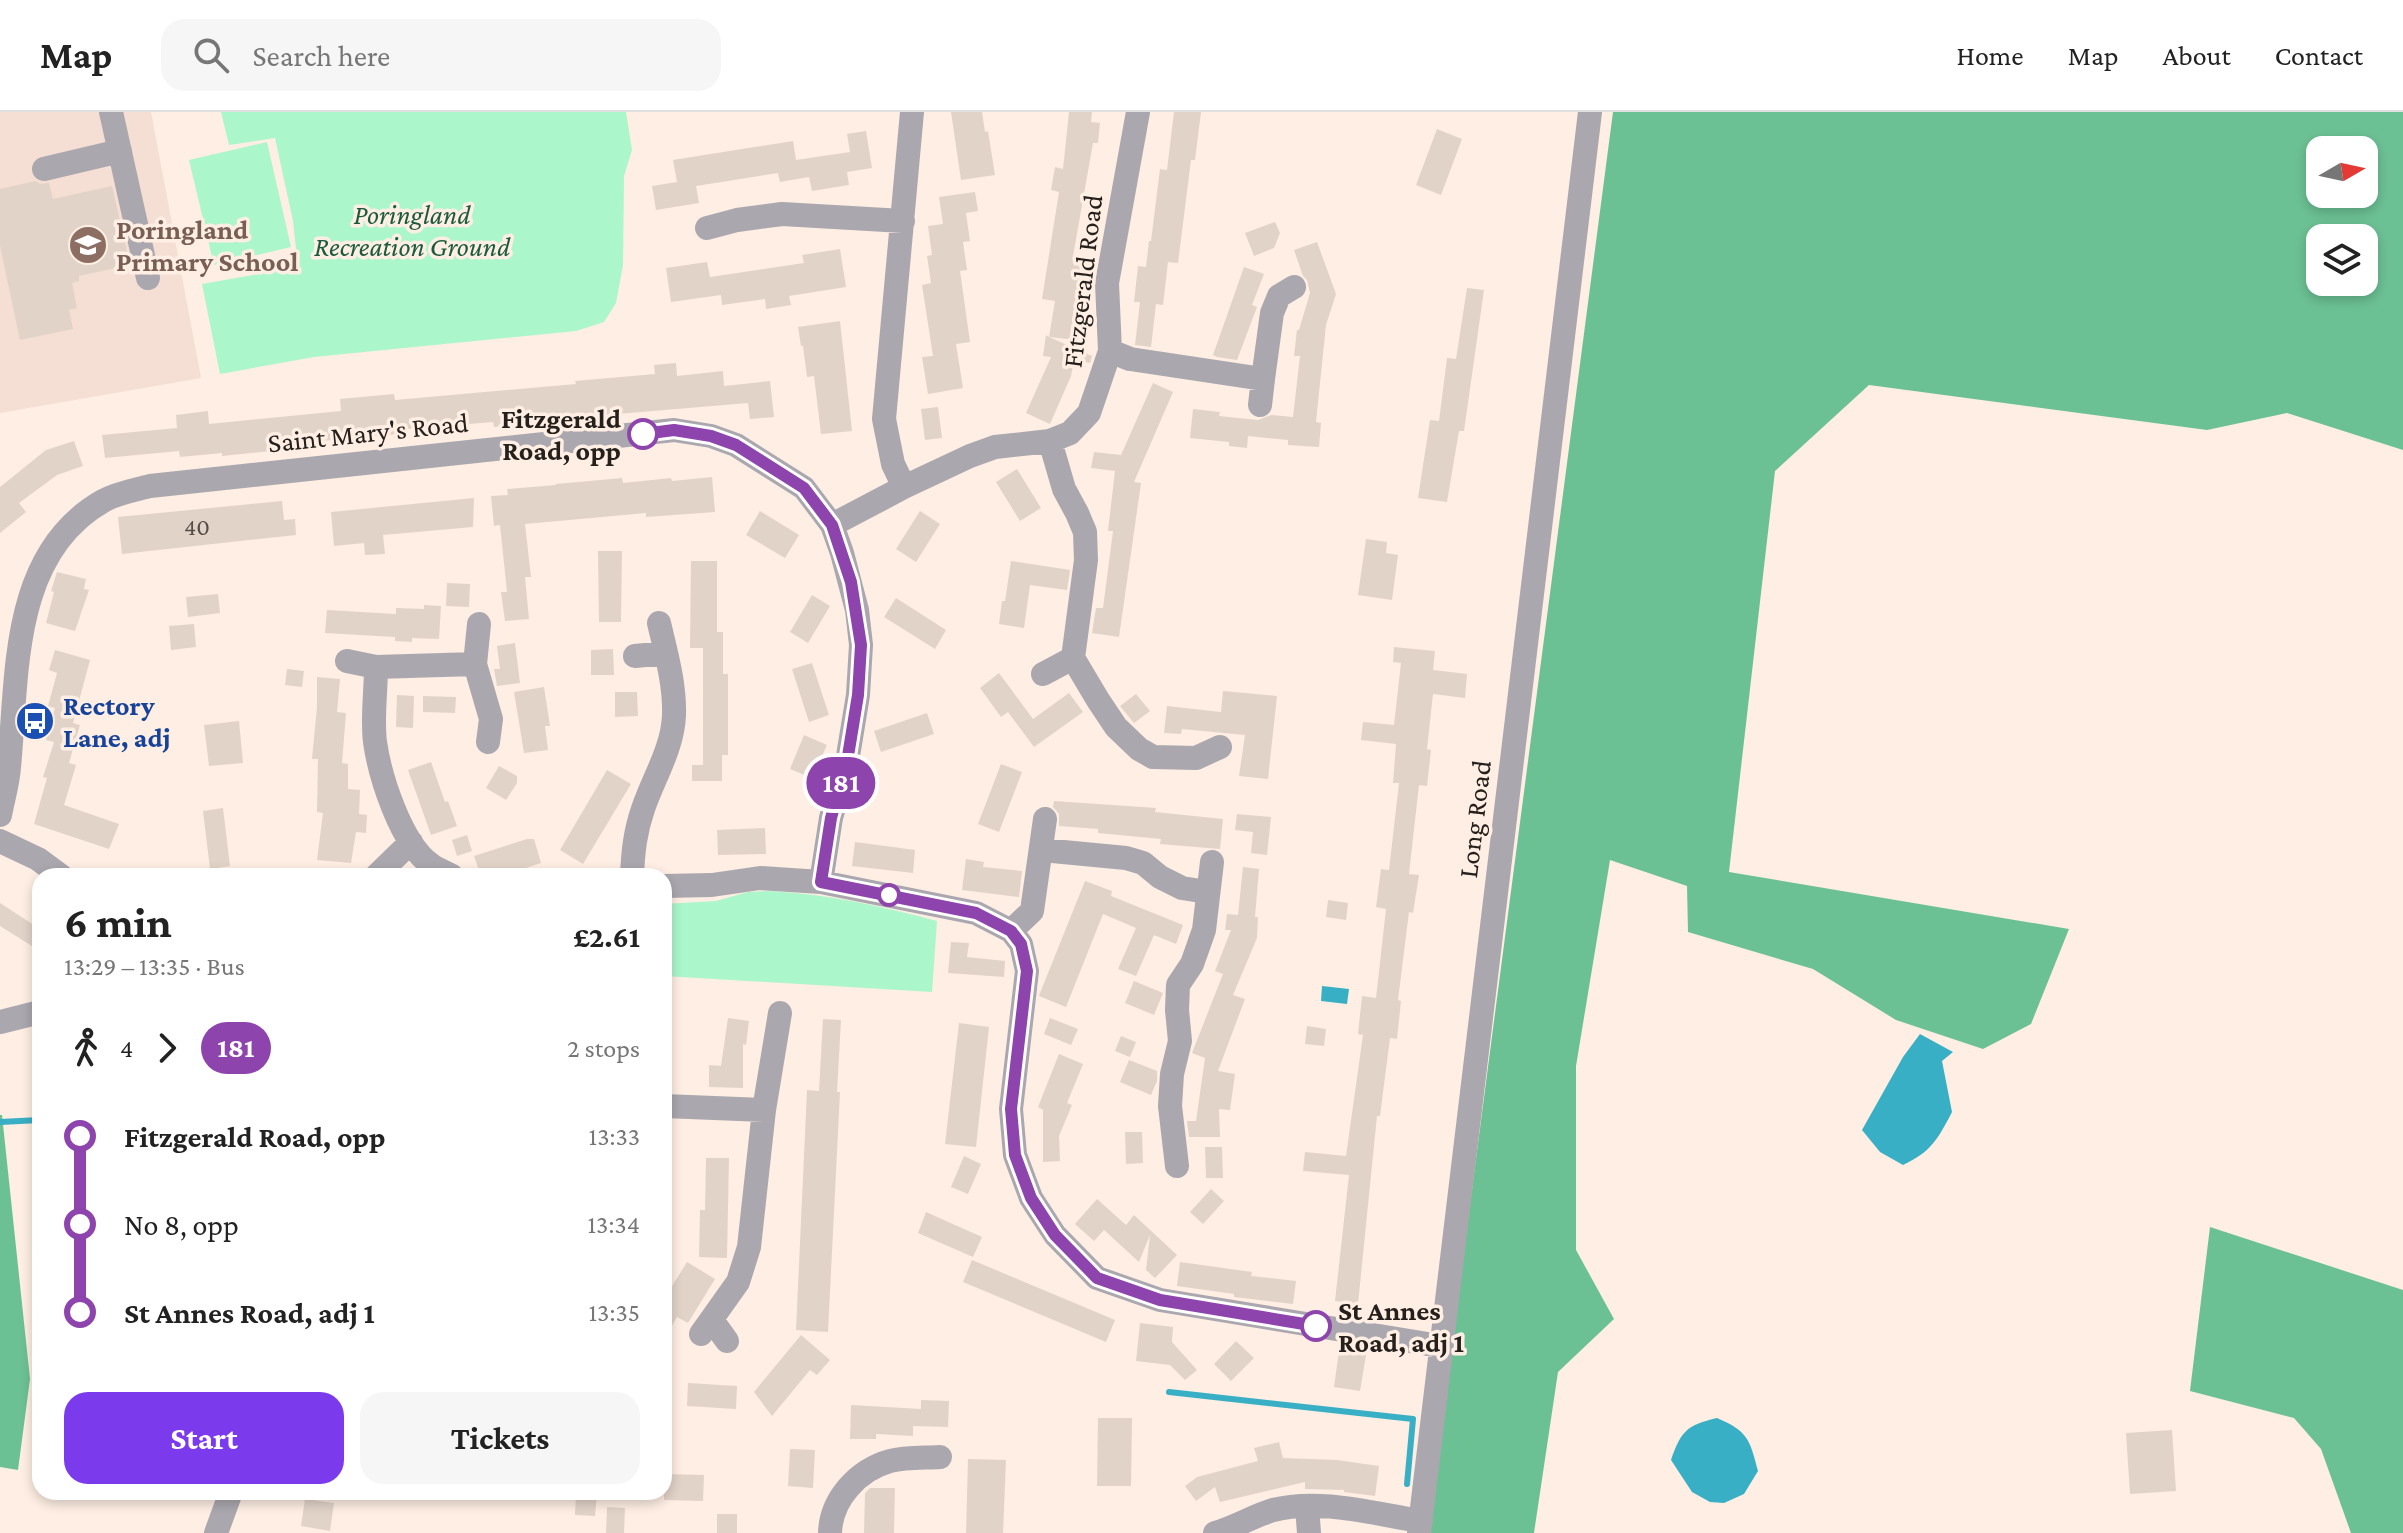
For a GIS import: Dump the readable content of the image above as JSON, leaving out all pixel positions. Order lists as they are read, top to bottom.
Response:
{
  "streets": {
    "street": ["Fitzgerald Road", "Saint Mary's Road", "Long Road"]
  },
  "crossings": [
    ["Fitzgerald Road", "Saint Mary's Road"]
  ],
  "parks": ["Poringland Recreation Ground"],
  "places": {
    "school or university": ["Poringland Primary School"],
    "other": ["Fitzgerald Road, opp", "St Annes Road, adj 1"],
    "bus stop": ["Rectory Lane, adj"]
  },
  "lines": ["bus line 181"],
  "house_numbers": ["40"],
  "north": "right",
  "page": {
    "header": "Map",
    "search": "Search here",
    "nav": [
      "Home",
      "Map",
      "About",
      "Contact"
    ],
    "on_map": "181",
    "heading": ["6 min", "13:29 – 13:35 · Bus", "£2.61"],
    "legs": ["4", "181", "2 stops"],
    "list": [
      {
        "name": "Fitzgerald Road, opp",
        "value": "13:33"
      },
      {
        "name": "No 8, opp",
        "value": "13:34"
      },
      {
        "name": "St Annes Road, adj 1",
        "value": "13:35"
      }
    ],
    "buttons": ["Start", "Tickets"]
  }
}
